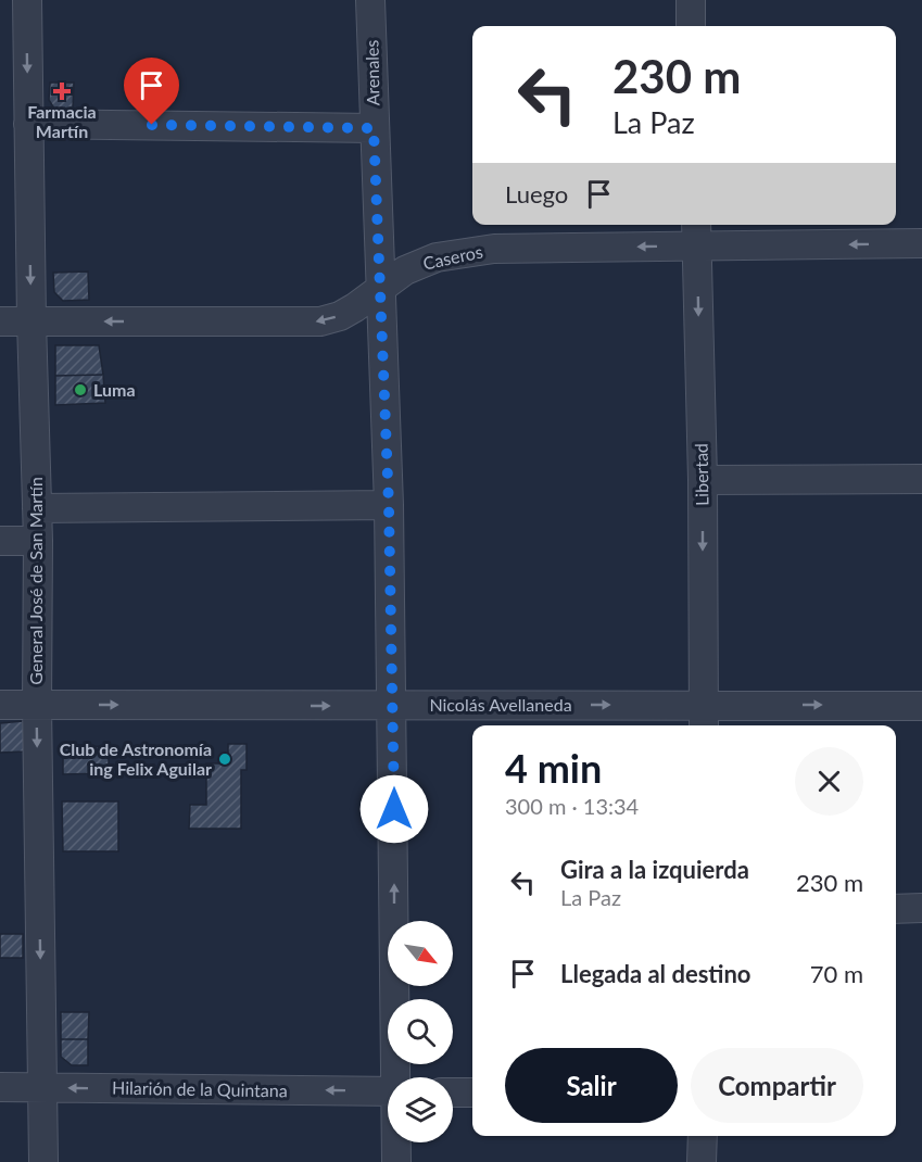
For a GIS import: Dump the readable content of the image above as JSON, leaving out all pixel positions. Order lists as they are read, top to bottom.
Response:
{
  "streets": {
    "street": [
      "Arenales",
      "Caseros",
      "Libertad",
      "General José de San Martín",
      "Nicolás Avellaneda",
      "Hilarión de la Quintana"
    ]
  },
  "crossings": [
    ["Arenales", "Caseros"],
    ["Arenales", "Nicolás Avellaneda"],
    ["Caseros", "Libertad"],
    ["Caseros", "General José de San Martín"],
    ["Libertad", "Nicolás Avellaneda"],
    ["General José de San Martín", "Nicolás Avellaneda"],
    ["General José de San Martín", "Hilarión de la Quintana"]
  ],
  "one_way": ["Libertad", "General José de San Martín", "Hilarión de la Quintana"],
  "places": {
    "health": ["Farmacia Martín"],
    "other": ["Luma", "Club de Astronomía ing Felix Aguilar"]
  },
  "north": "bottom right",
  "page": {
    "turn": ["230 m", "La Paz"],
    "then": "Luego",
    "heading": ["4 min", "300 m · 13:34"],
    "list": [
      {
        "name": "Gira a la izquierda",
        "note": "La Paz",
        "value": "230 m"
      },
      {
        "name": "Llegada al destino",
        "value": "70 m"
      }
    ],
    "buttons": ["Salir", "Compartir"]
  }
}
